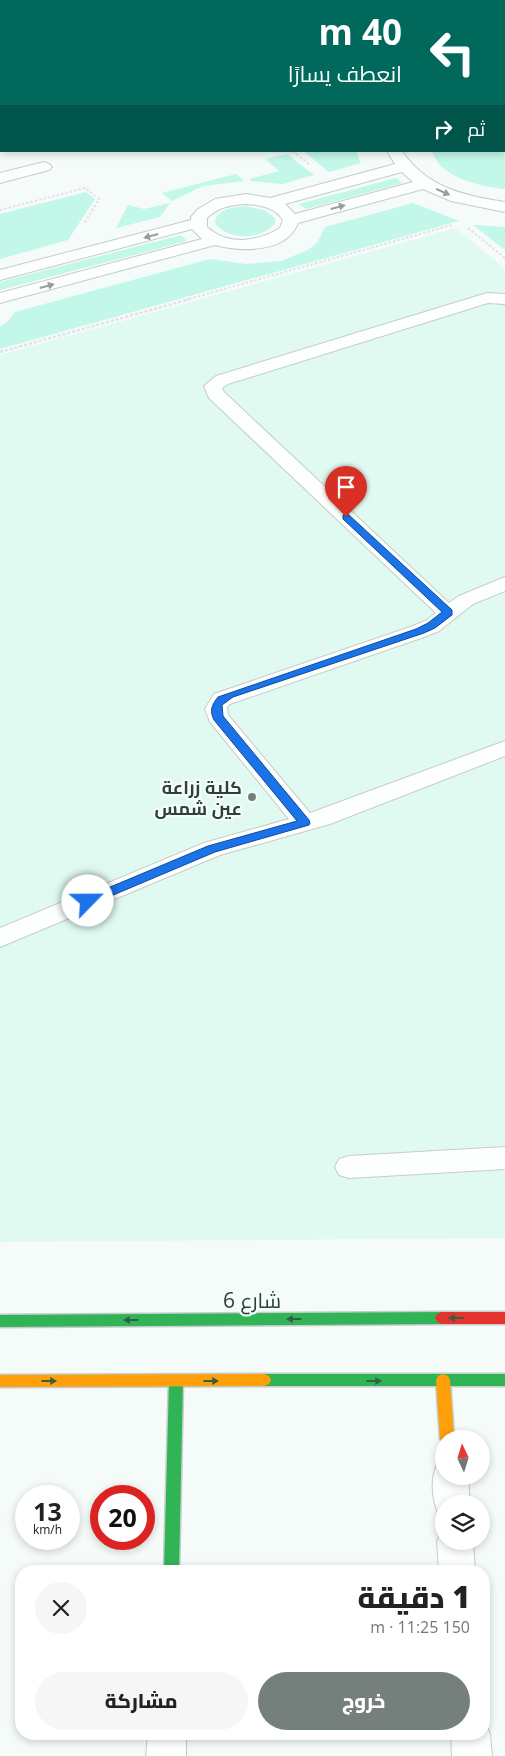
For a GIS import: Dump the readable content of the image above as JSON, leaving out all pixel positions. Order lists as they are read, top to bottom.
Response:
{
  "streets": {
    "main road": ["شارع 6"]
  },
  "places": ["كلية زراعة عين شمس"],
  "north": "top",
  "page": {
    "turn": ["40 m", "انعطف يسارًا"],
    "then": "ثم",
    "speed": "13 km/h",
    "limit": "20",
    "heading": ["1 دقيقة", "150 m · 11:25"],
    "buttons": ["خروج", "مشاركة"]
  }
}
